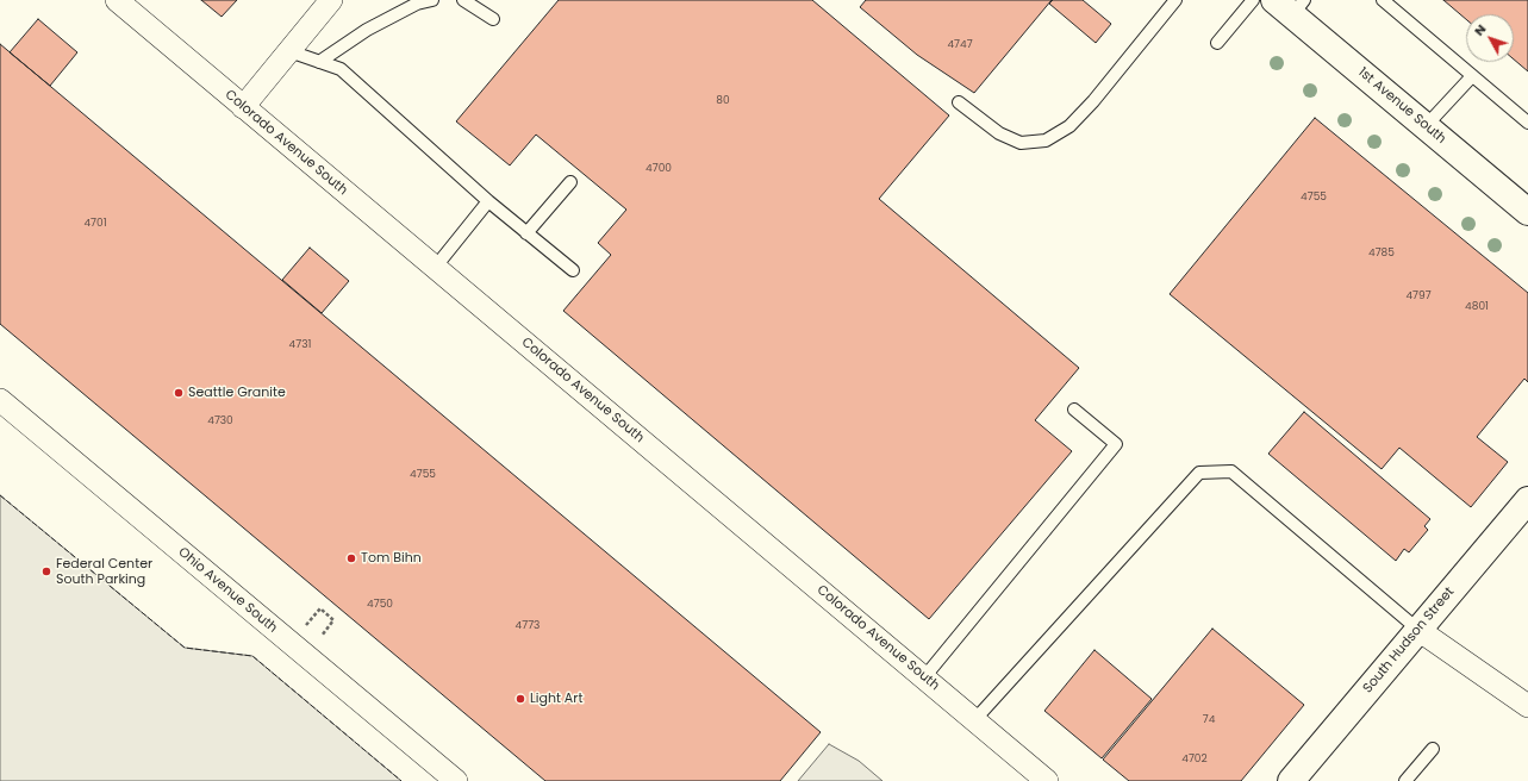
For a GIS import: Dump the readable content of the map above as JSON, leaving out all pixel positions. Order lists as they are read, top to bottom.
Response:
{
  "streets": {
    "street": [
      "1st Avenue South",
      "Colorado Avenue South",
      "Ohio Avenue South",
      "South Hudson Street"
    ]
  },
  "places": [
    "Seattle Granite",
    "Tom Bihn",
    "Federal Center South Parking",
    "Light Art"
  ],
  "house_numbers": [
    "4747",
    "80",
    "4700",
    "4755",
    "4701",
    "4785",
    "4797",
    "4801",
    "4731",
    "4730",
    "4755",
    "4750",
    "4773",
    "74",
    "4702"
  ],
  "north": "top left"
}
